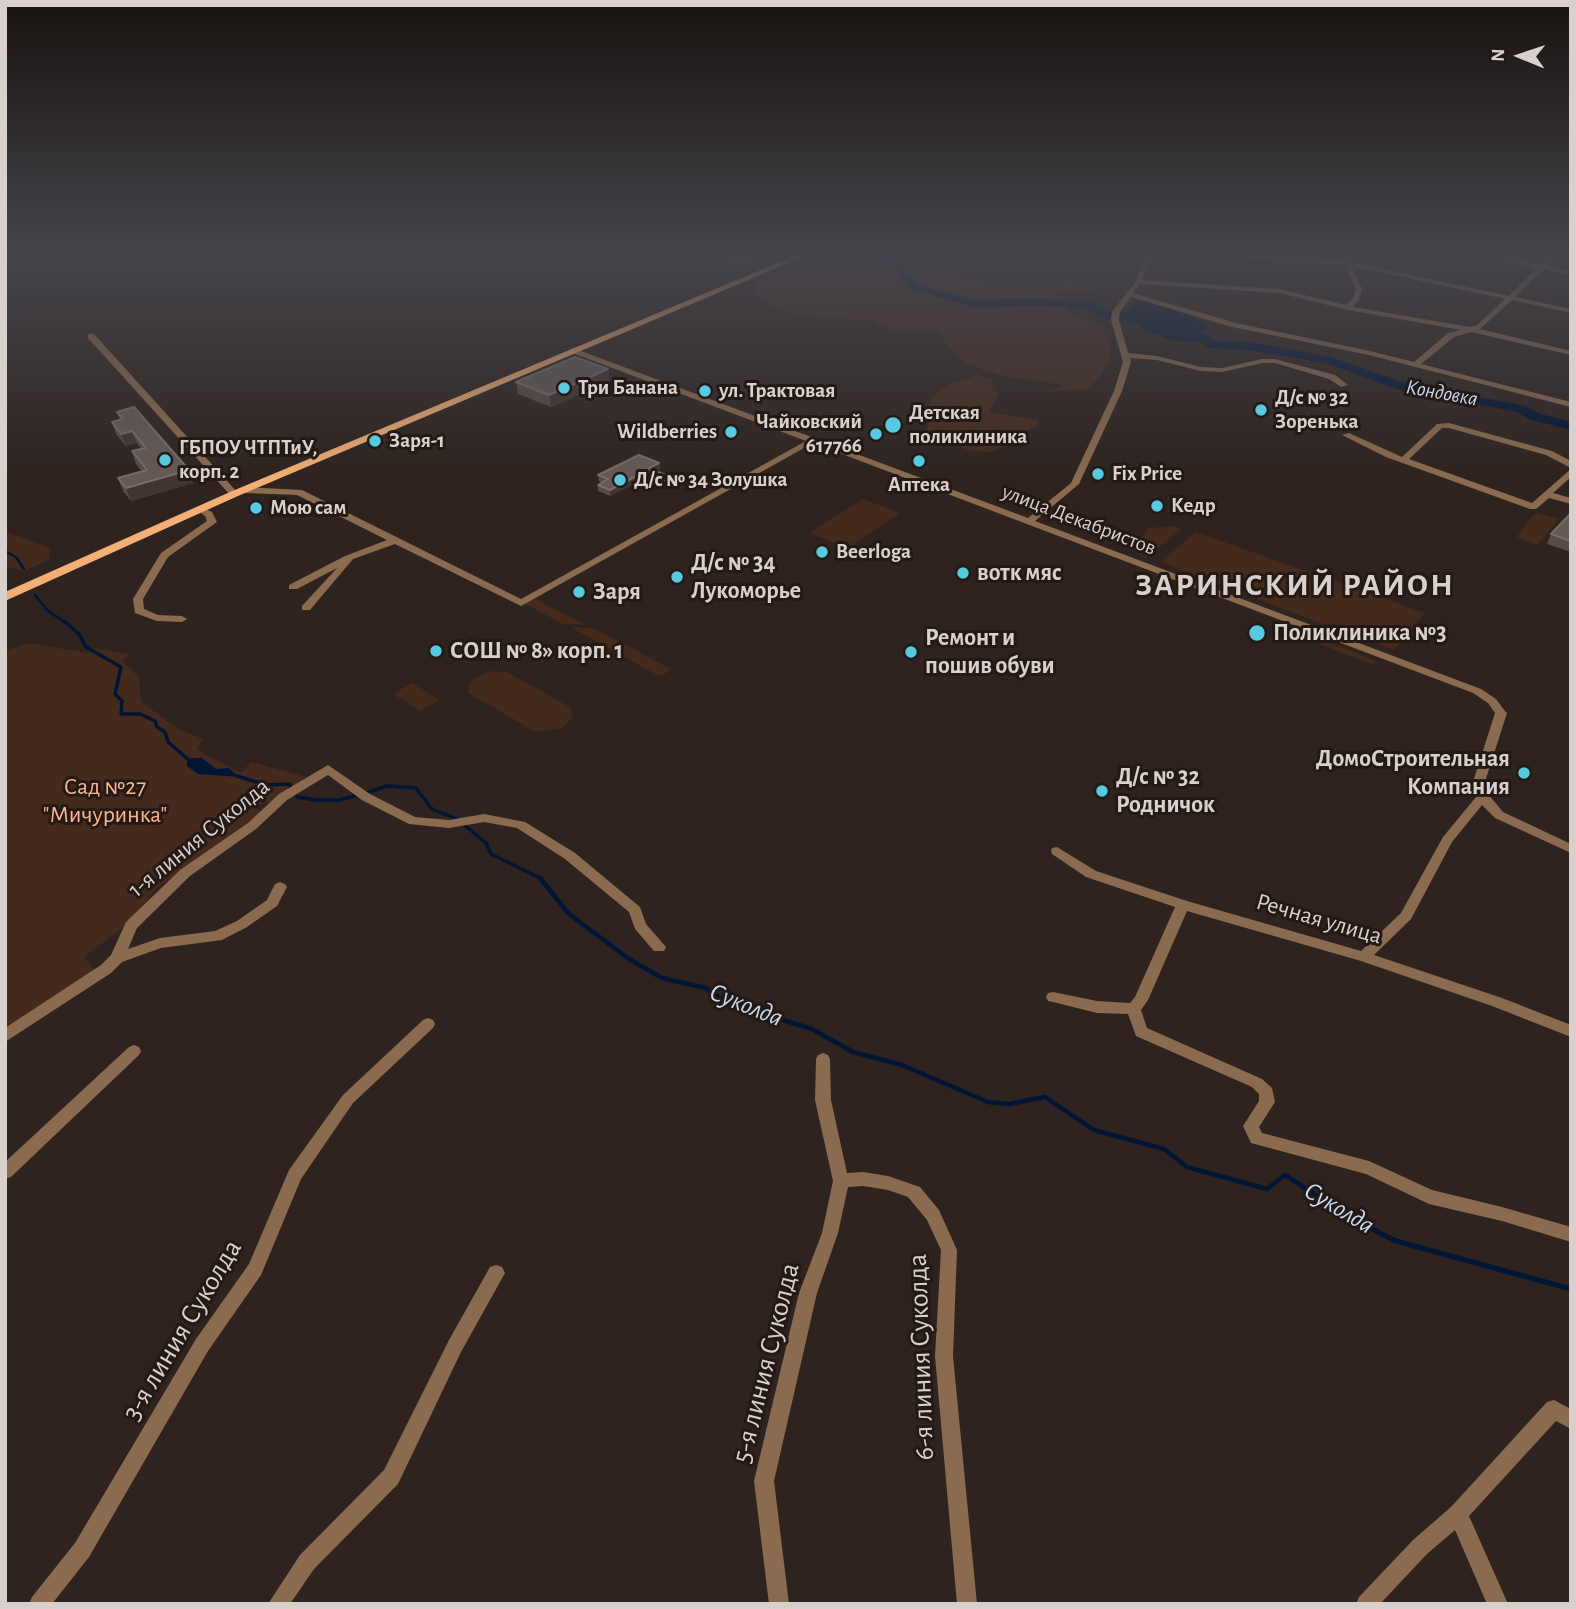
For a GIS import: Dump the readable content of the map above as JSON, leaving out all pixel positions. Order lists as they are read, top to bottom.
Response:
{
  "streets": {
    "street": [
      "улица Декабристов",
      "1-я линия Суколда",
      "Речная улица",
      "3-я линия Суколда",
      "6-я линия Суколда",
      "5-я линия Суколда"
    ]
  },
  "crossings": [
    ["6-я линия Суколда", "5-я линия Суколда"]
  ],
  "districts": ["ЗАРИНСКИЙ РАЙОН"],
  "water": ["Кондовка", "Суколда"],
  "parks": ["Сад №27 \"Мичуринка\""],
  "places": [
    "Три Банана",
    "ул. Трактовая",
    "Д/с № 32 Зоренька",
    "Детская поликлиника",
    "Wildberries",
    "Чайковский 617766",
    "Заря-1",
    "ГБПОУ ЧТПТиУ, корп. 2",
    "Аптека",
    "Fix Price",
    "Д/с № 34 Золушка",
    "Кедр",
    "Мою сам",
    "Beerloga",
    "вотк мяс",
    "Д/с № 34 Лукоморье",
    "Заря",
    "Поликлиника №3",
    "СОШ № 8» корп. 1",
    "Ремонт и пошив обуви",
    "ДомоСтроительная Компания",
    "Д/с № 32 Родничок"
  ],
  "north": "left"
}
